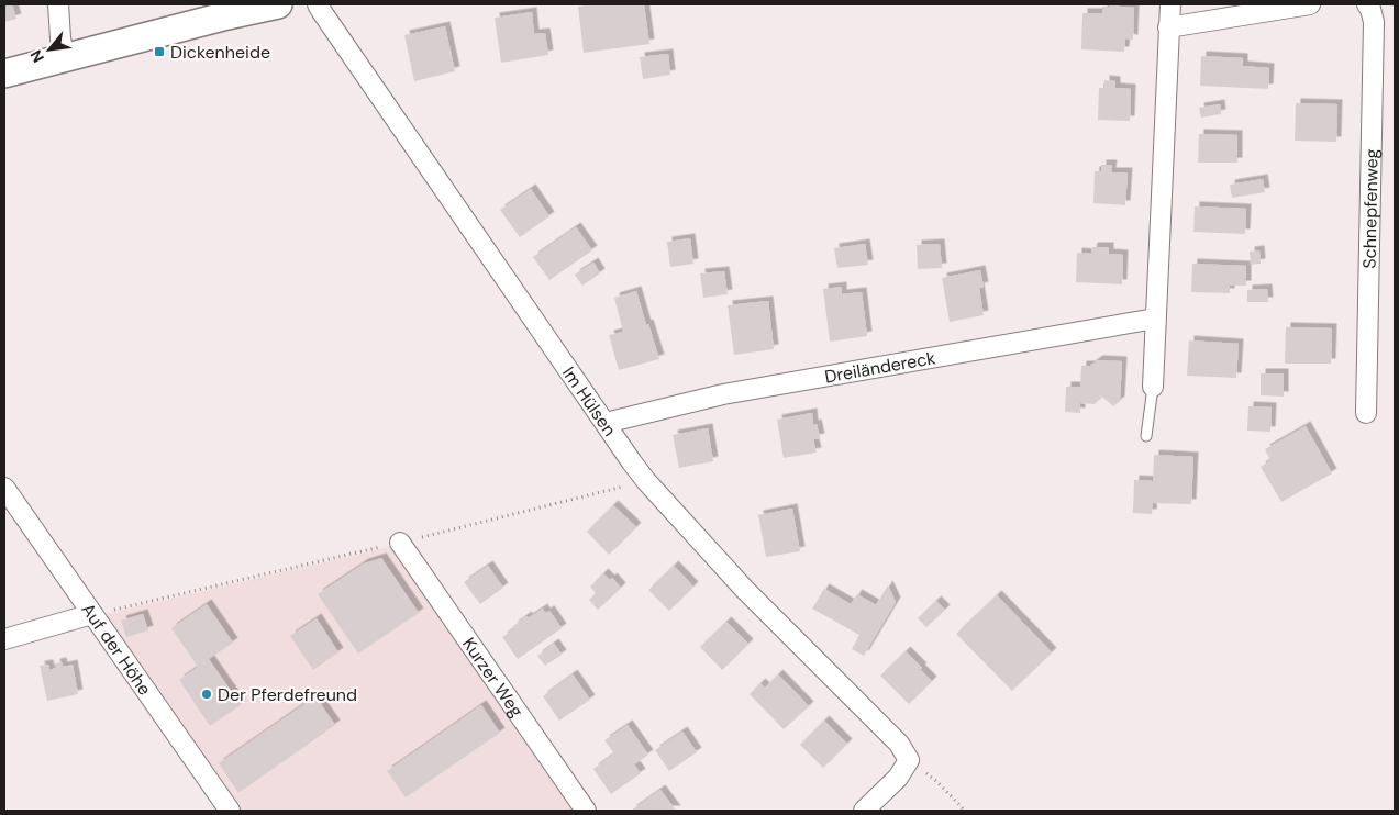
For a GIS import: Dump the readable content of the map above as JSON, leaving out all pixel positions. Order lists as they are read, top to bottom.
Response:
{
  "streets": {
    "street": [
      "Schnepfenweg",
      "Dreiländereck",
      "Im Hülsen",
      "Auf der Höhe",
      "Kurzer Weg"
    ]
  },
  "crossings": [
    ["Dreiländereck", "Im Hülsen"]
  ],
  "places": {
    "transit": ["Dickenheide"],
    "other": ["Der Pferdefreund"]
  },
  "north": "bottom left"
}
